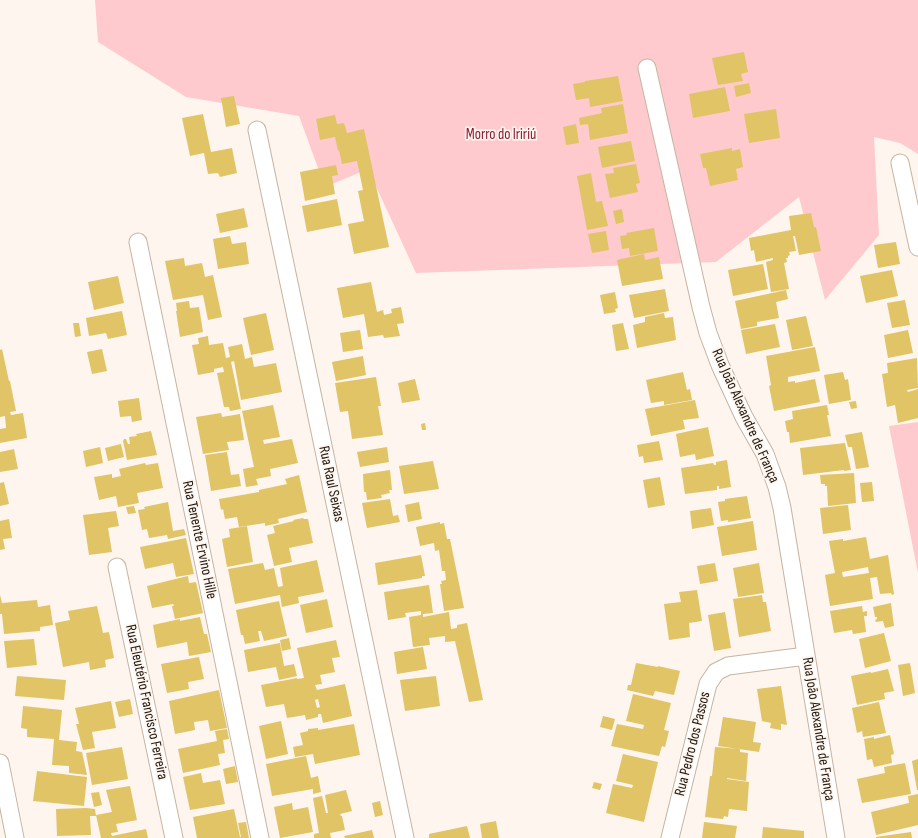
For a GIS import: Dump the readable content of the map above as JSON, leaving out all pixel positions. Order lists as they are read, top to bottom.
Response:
{
  "streets": {
    "street": [
      "Rua João Alexandre de França",
      "Rua Raul Seixas",
      "Rua Tenente Ervino Hille",
      "Rua Eleutério Francisco Ferreira",
      "Rua Pedro dos Passos"
    ]
  },
  "crossings": [
    ["Rua João Alexandre de França", "Rua Pedro dos Passos"]
  ],
  "parks": ["Morro do Iririú"]
}
